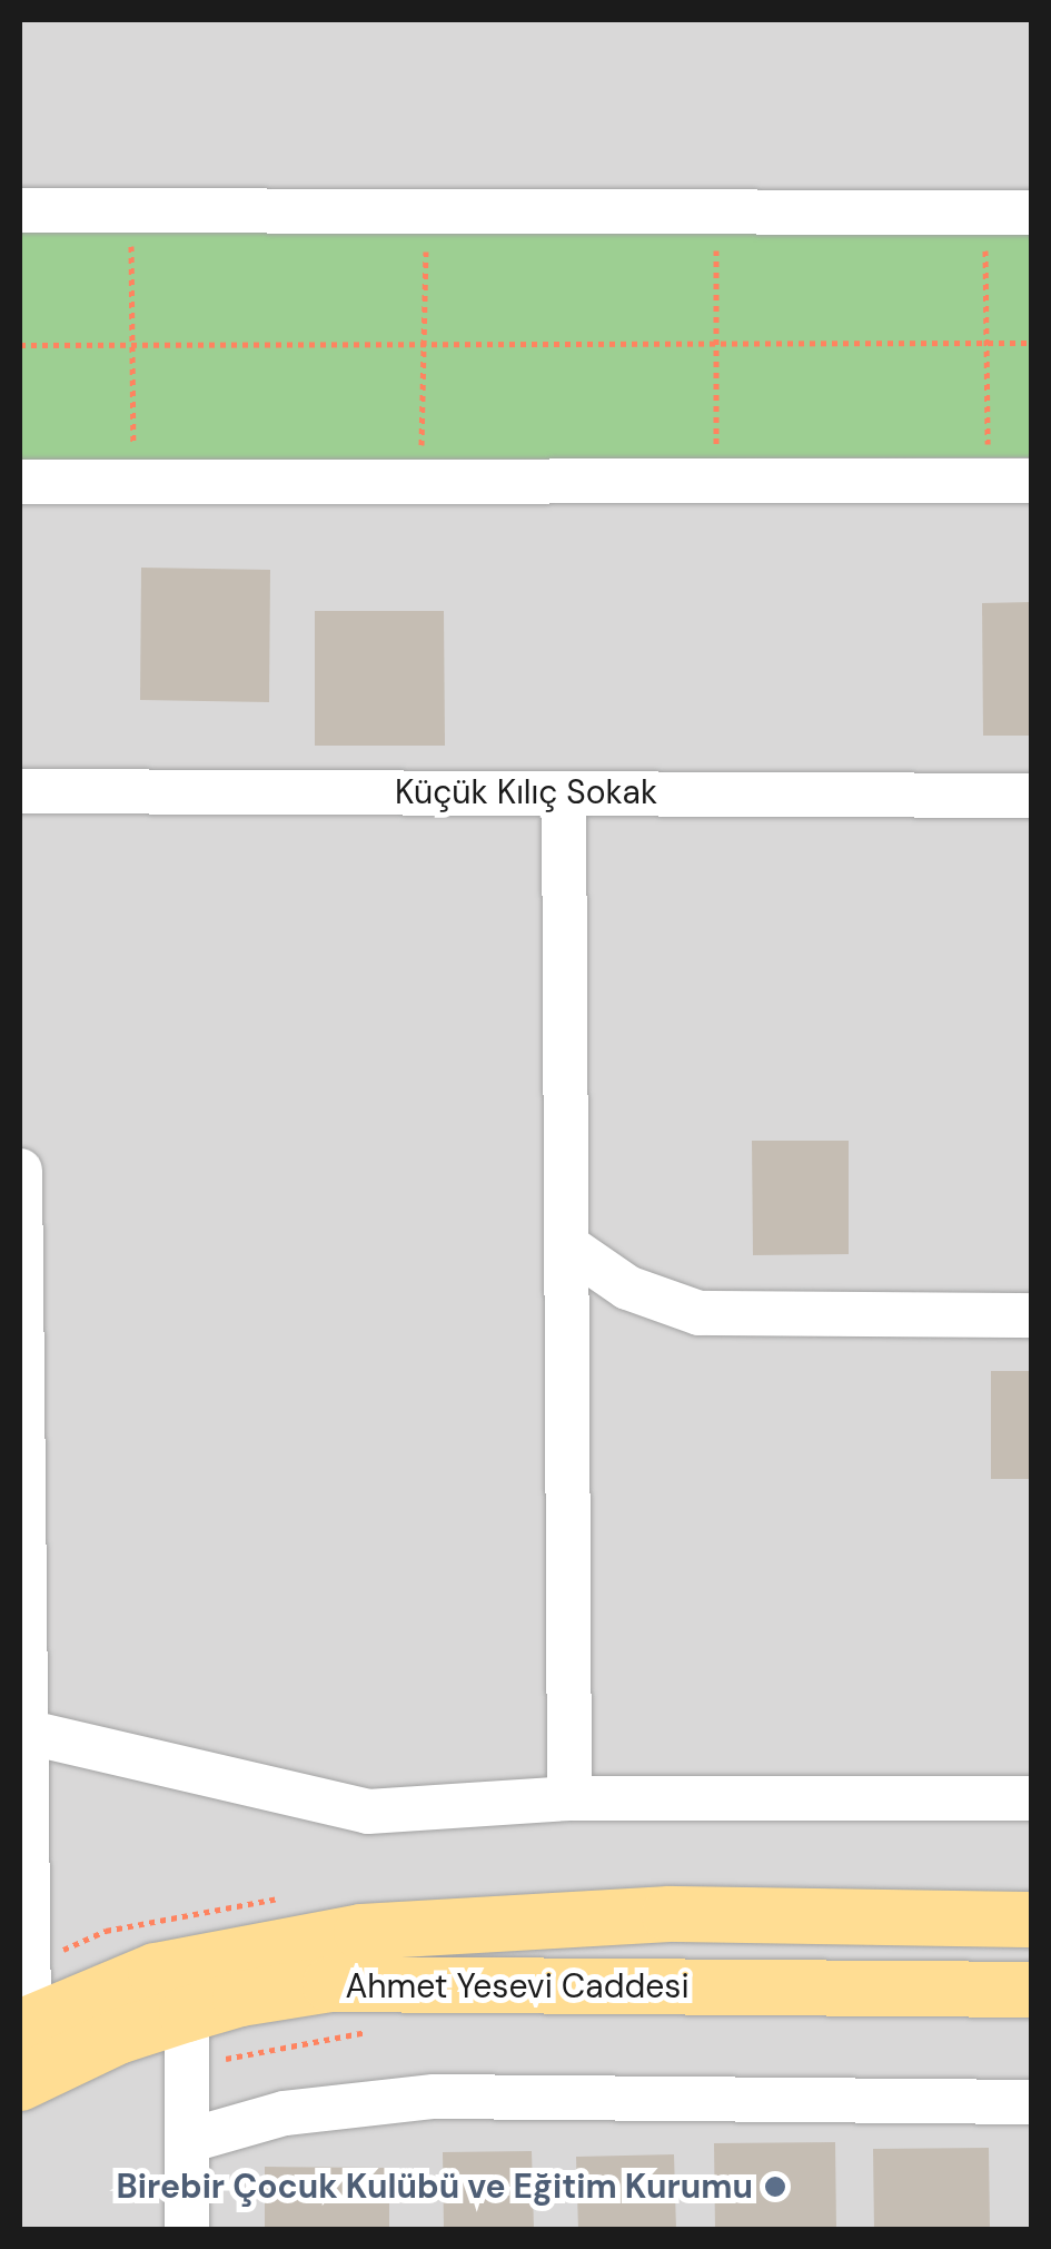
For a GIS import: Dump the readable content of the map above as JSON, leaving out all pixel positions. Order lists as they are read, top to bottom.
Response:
{
  "streets": {
    "main road": ["Ahmet Yesevi Caddesi"],
    "street": ["Küçük Kılıç Sokak"]
  },
  "places": ["Birebir Çocuk Kulübü ve Eğitim Kurumu"]
}
